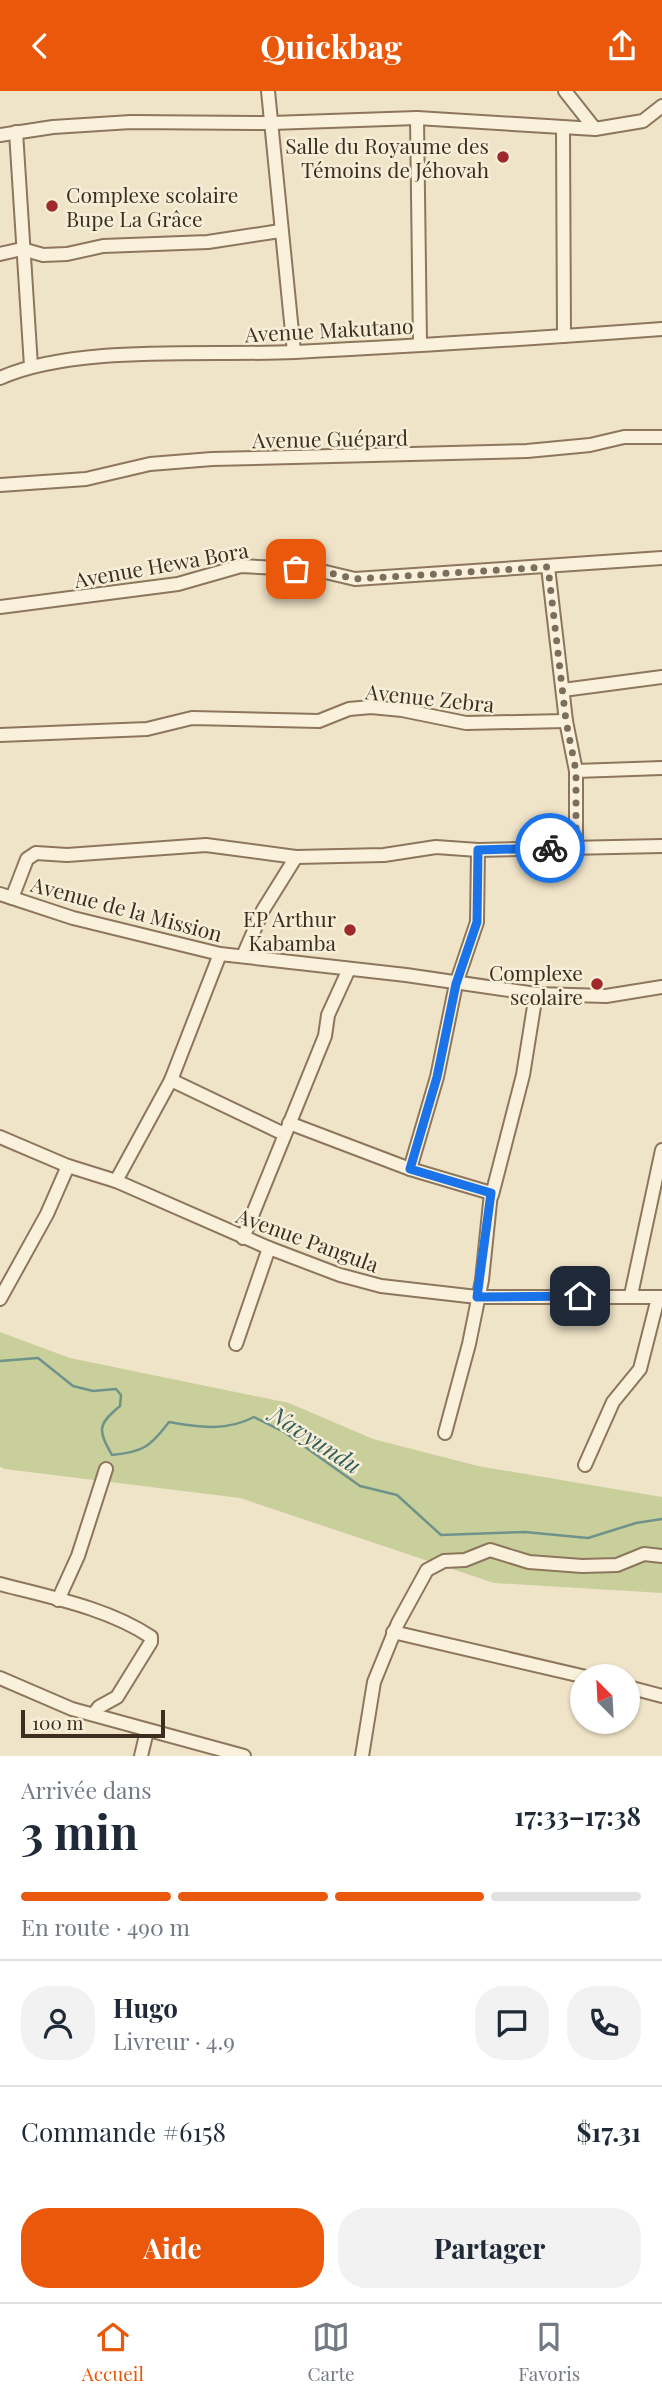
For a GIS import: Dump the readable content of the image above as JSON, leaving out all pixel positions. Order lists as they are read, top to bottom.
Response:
{
  "streets": {
    "street": [
      "Avenue Makutano",
      "Avenue Guépard",
      "Avenue Hewa Bora",
      "Avenue Zebra",
      "Avenue de la Mission",
      "Avenue Pangula"
    ]
  },
  "water": ["Navyundu"],
  "places": [
    "Salle du Royaume des Témoins de Jéhovah",
    "Complexe scolaire Bupe La Grâce",
    "EP Arthur Kabamba",
    "Complexe scolaire"
  ],
  "scale_bar": "100 m",
  "north": "top left",
  "page": {
    "header": "Quickbag",
    "scale": "100 m",
    "heading": ["3 min", "Arrivée dans", "17:33–17:38"],
    "panel": [
      "Hugo",
      "Livreur · 4.9",
      "Commande #6158",
      "$17.31"
    ],
    "bar": "En route · 490 m",
    "buttons": ["Aide", "Partager"],
    "tabs": ["Accueil", "Carte", "Favoris"]
  }
}
